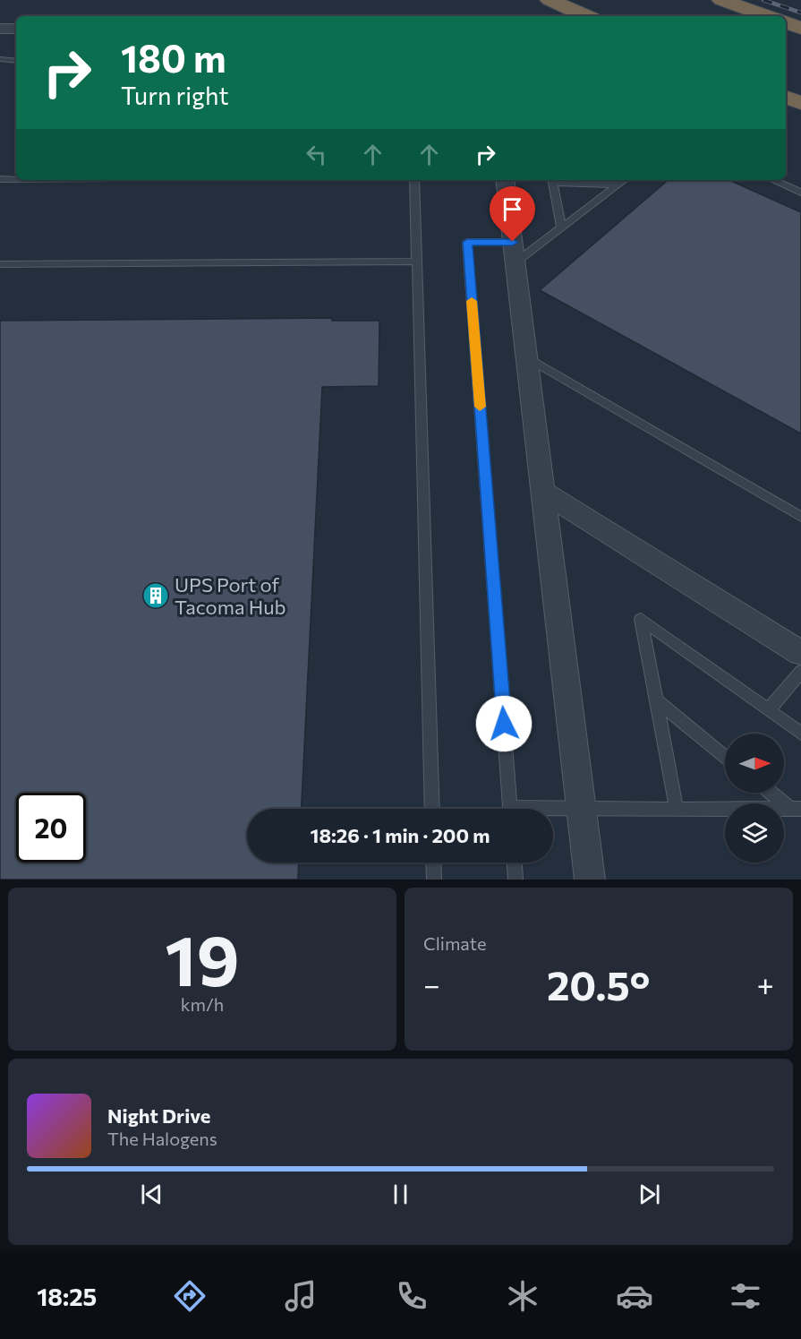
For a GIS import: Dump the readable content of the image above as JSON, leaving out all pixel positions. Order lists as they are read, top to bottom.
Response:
{
  "places": {
    "building": ["UPS Port of Tacoma Hub"]
  },
  "north": "right",
  "page": {
    "turn": ["180 m", "Turn right"],
    "limit": "20",
    "trip": "18:26 · 1 min · 200 m",
    "tile": [
      ["19", "km/h"],
      "Climate"
    ],
    "heat": ["−", "20.5°", "+"],
    "song": ["Night Drive", "The Halogens"],
    "tabs": "18:25"
  }
}
